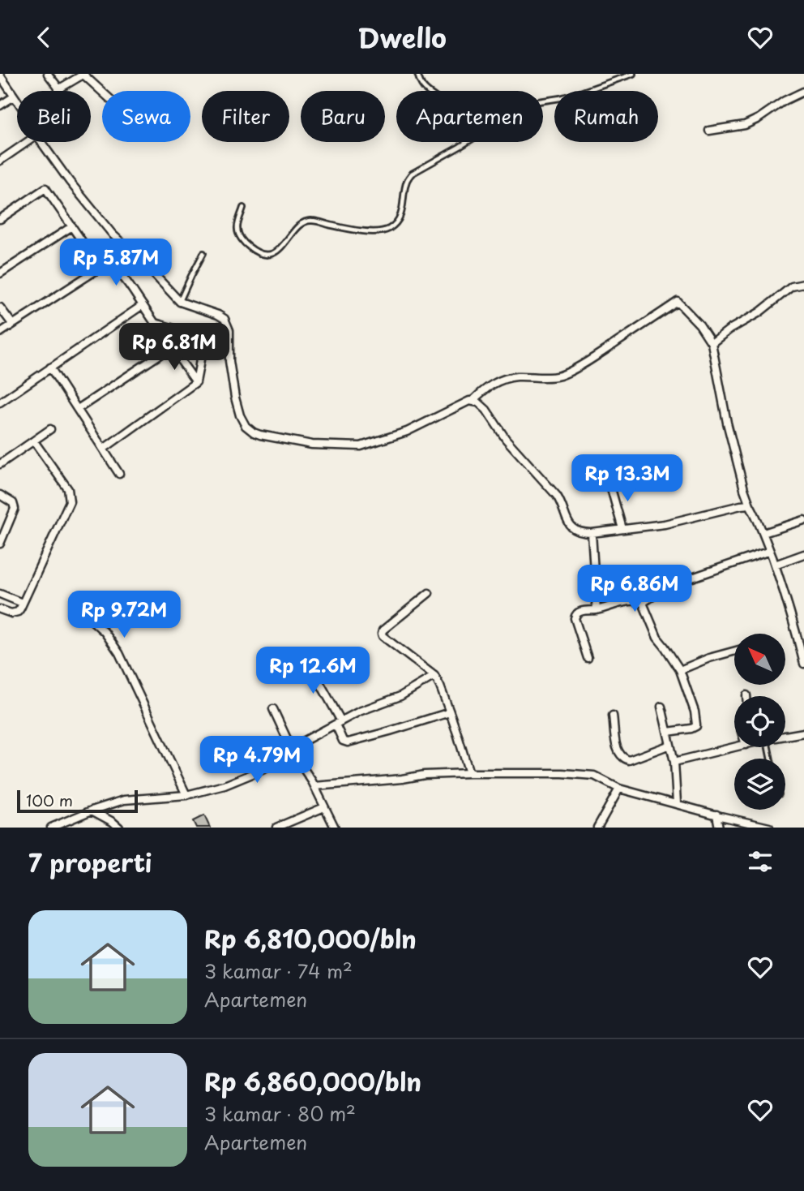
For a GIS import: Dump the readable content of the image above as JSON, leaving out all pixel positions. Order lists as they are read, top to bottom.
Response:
{
  "scale_bar": "100 m",
  "north": "top left",
  "page": {
    "header": "Dwello",
    "chip": [
      "Beli",
      "Sewa",
      "Filter",
      "Baru",
      "Apartemen",
      "Rumah"
    ],
    "price": [
      "Rp 5.87M",
      "Rp 6.81M",
      "Rp 13.3M",
      "Rp 6.86M",
      "Rp 9.72M",
      "Rp 12.6M",
      "Rp 4.79M"
    ],
    "scale": "100 m",
    "heading": "7 properti",
    "list": [
      {
        "name": "Rp 6,810,000/bln",
        "note": "3 kamar · 74 m² · Apartemen"
      },
      {
        "name": "Rp 6,860,000/bln",
        "note": "3 kamar · 80 m² · Apartemen"
      }
    ]
  }
}
